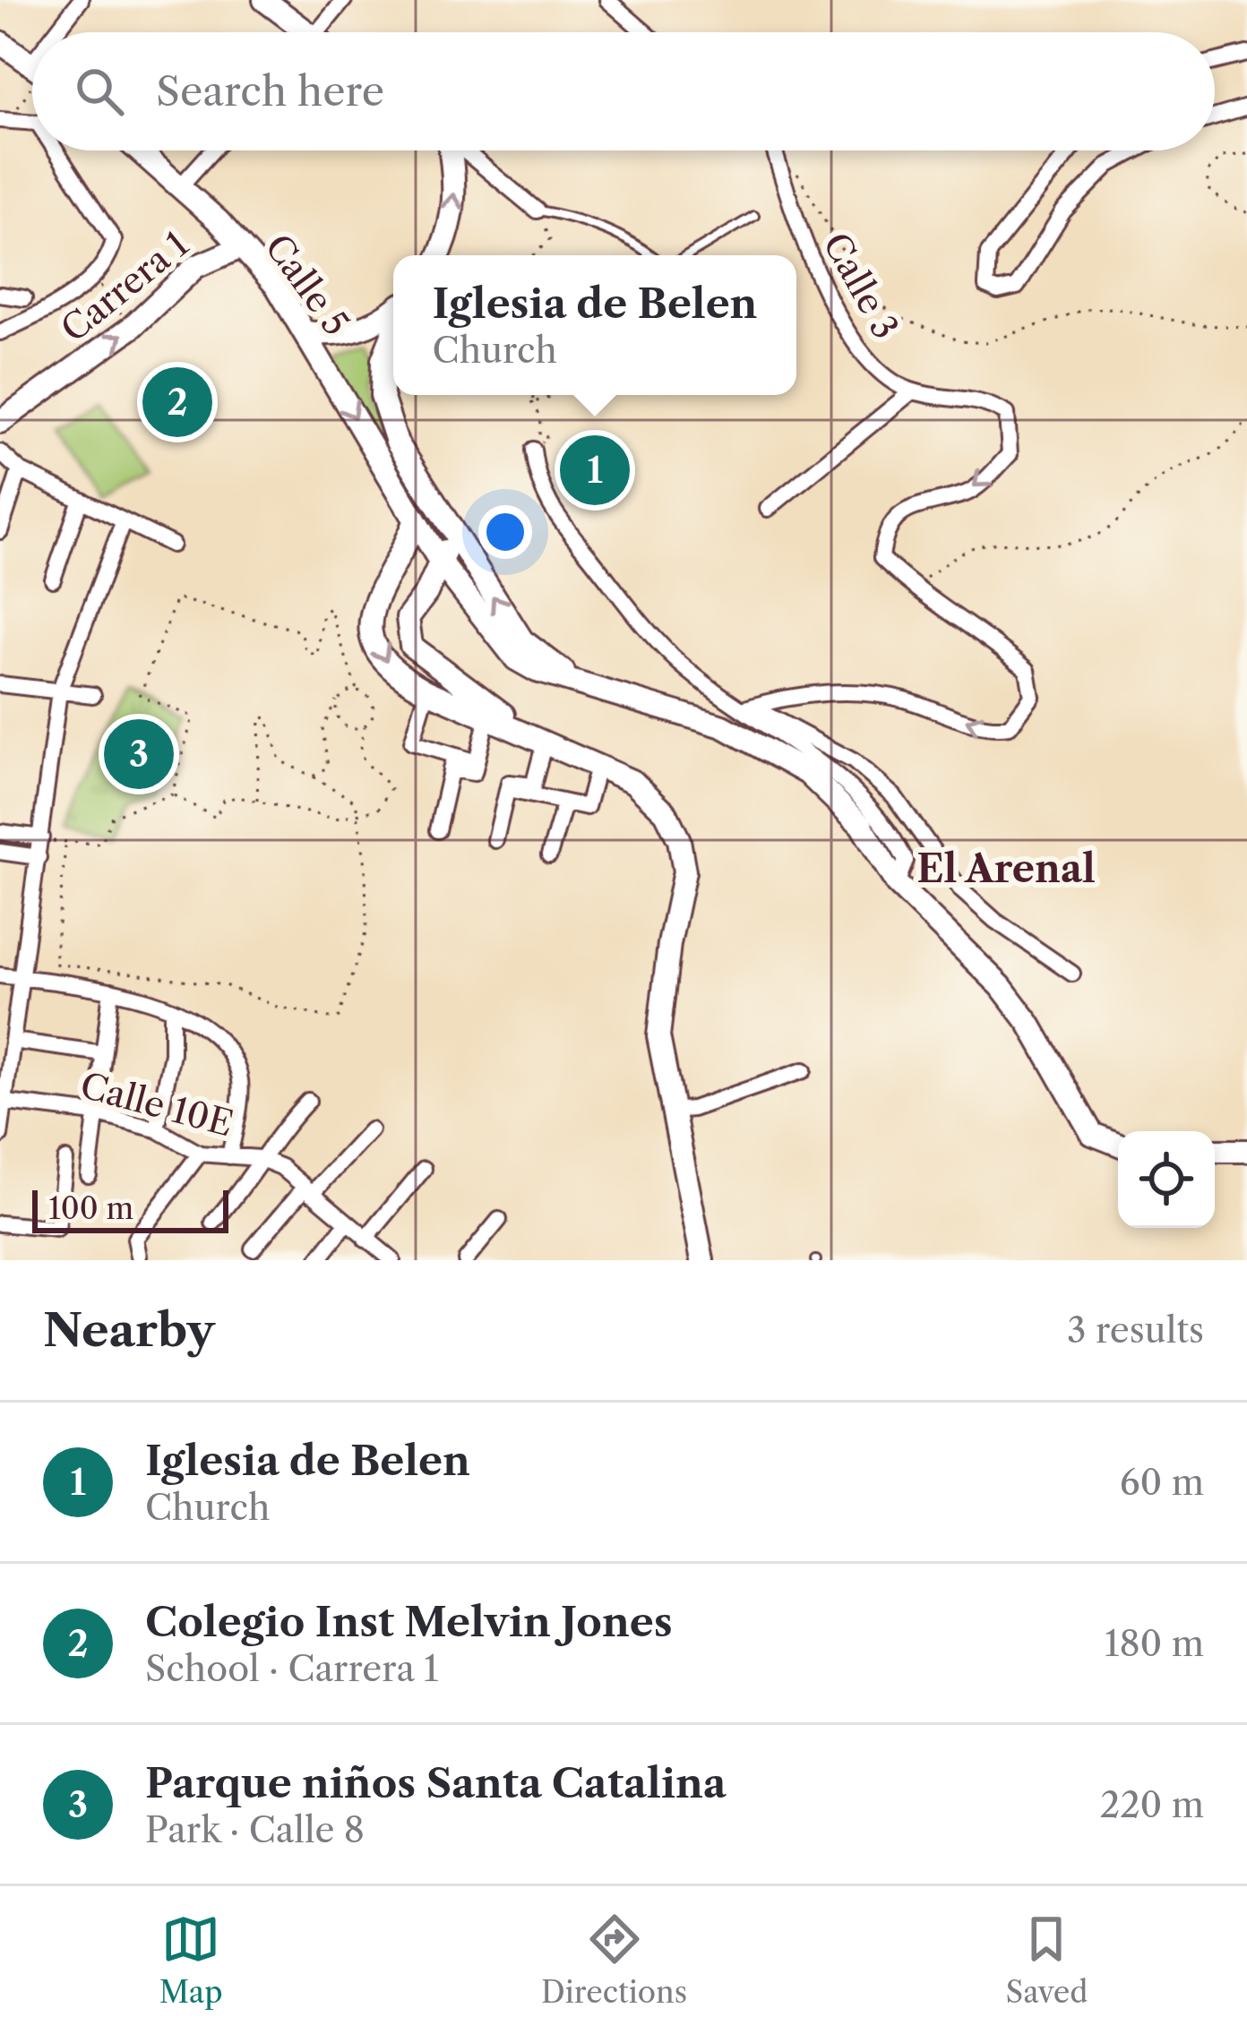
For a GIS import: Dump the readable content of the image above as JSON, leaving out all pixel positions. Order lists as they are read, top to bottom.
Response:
{
  "streets": {
    "main road": ["Calle 5", "Carrera 1"],
    "street": ["Calle 3", "Calle 10E"]
  },
  "crossings": [
    ["Calle 5", "Carrera 1"]
  ],
  "districts": ["El Arenal"],
  "scale_bar": "100 m",
  "page": {
    "search": "Search here",
    "popup": ["Iglesia de Belen", "Church"],
    "pins": ["2", "1", "3"],
    "scale": "100 m",
    "heading": ["Nearby", "3 results"],
    "list": [
      {
        "mark": "1",
        "name": "Iglesia de Belen",
        "note": "Church",
        "value": "60 m"
      },
      {
        "mark": "2",
        "name": "Colegio Inst Melvin Jones",
        "note": "School · Carrera 1",
        "value": "180 m"
      },
      {
        "mark": "3",
        "name": "Parque niños Santa Catalina",
        "note": "Park · Calle 8",
        "value": "220 m"
      }
    ],
    "nav": ["Map", "Directions", "Saved"]
  }
}
